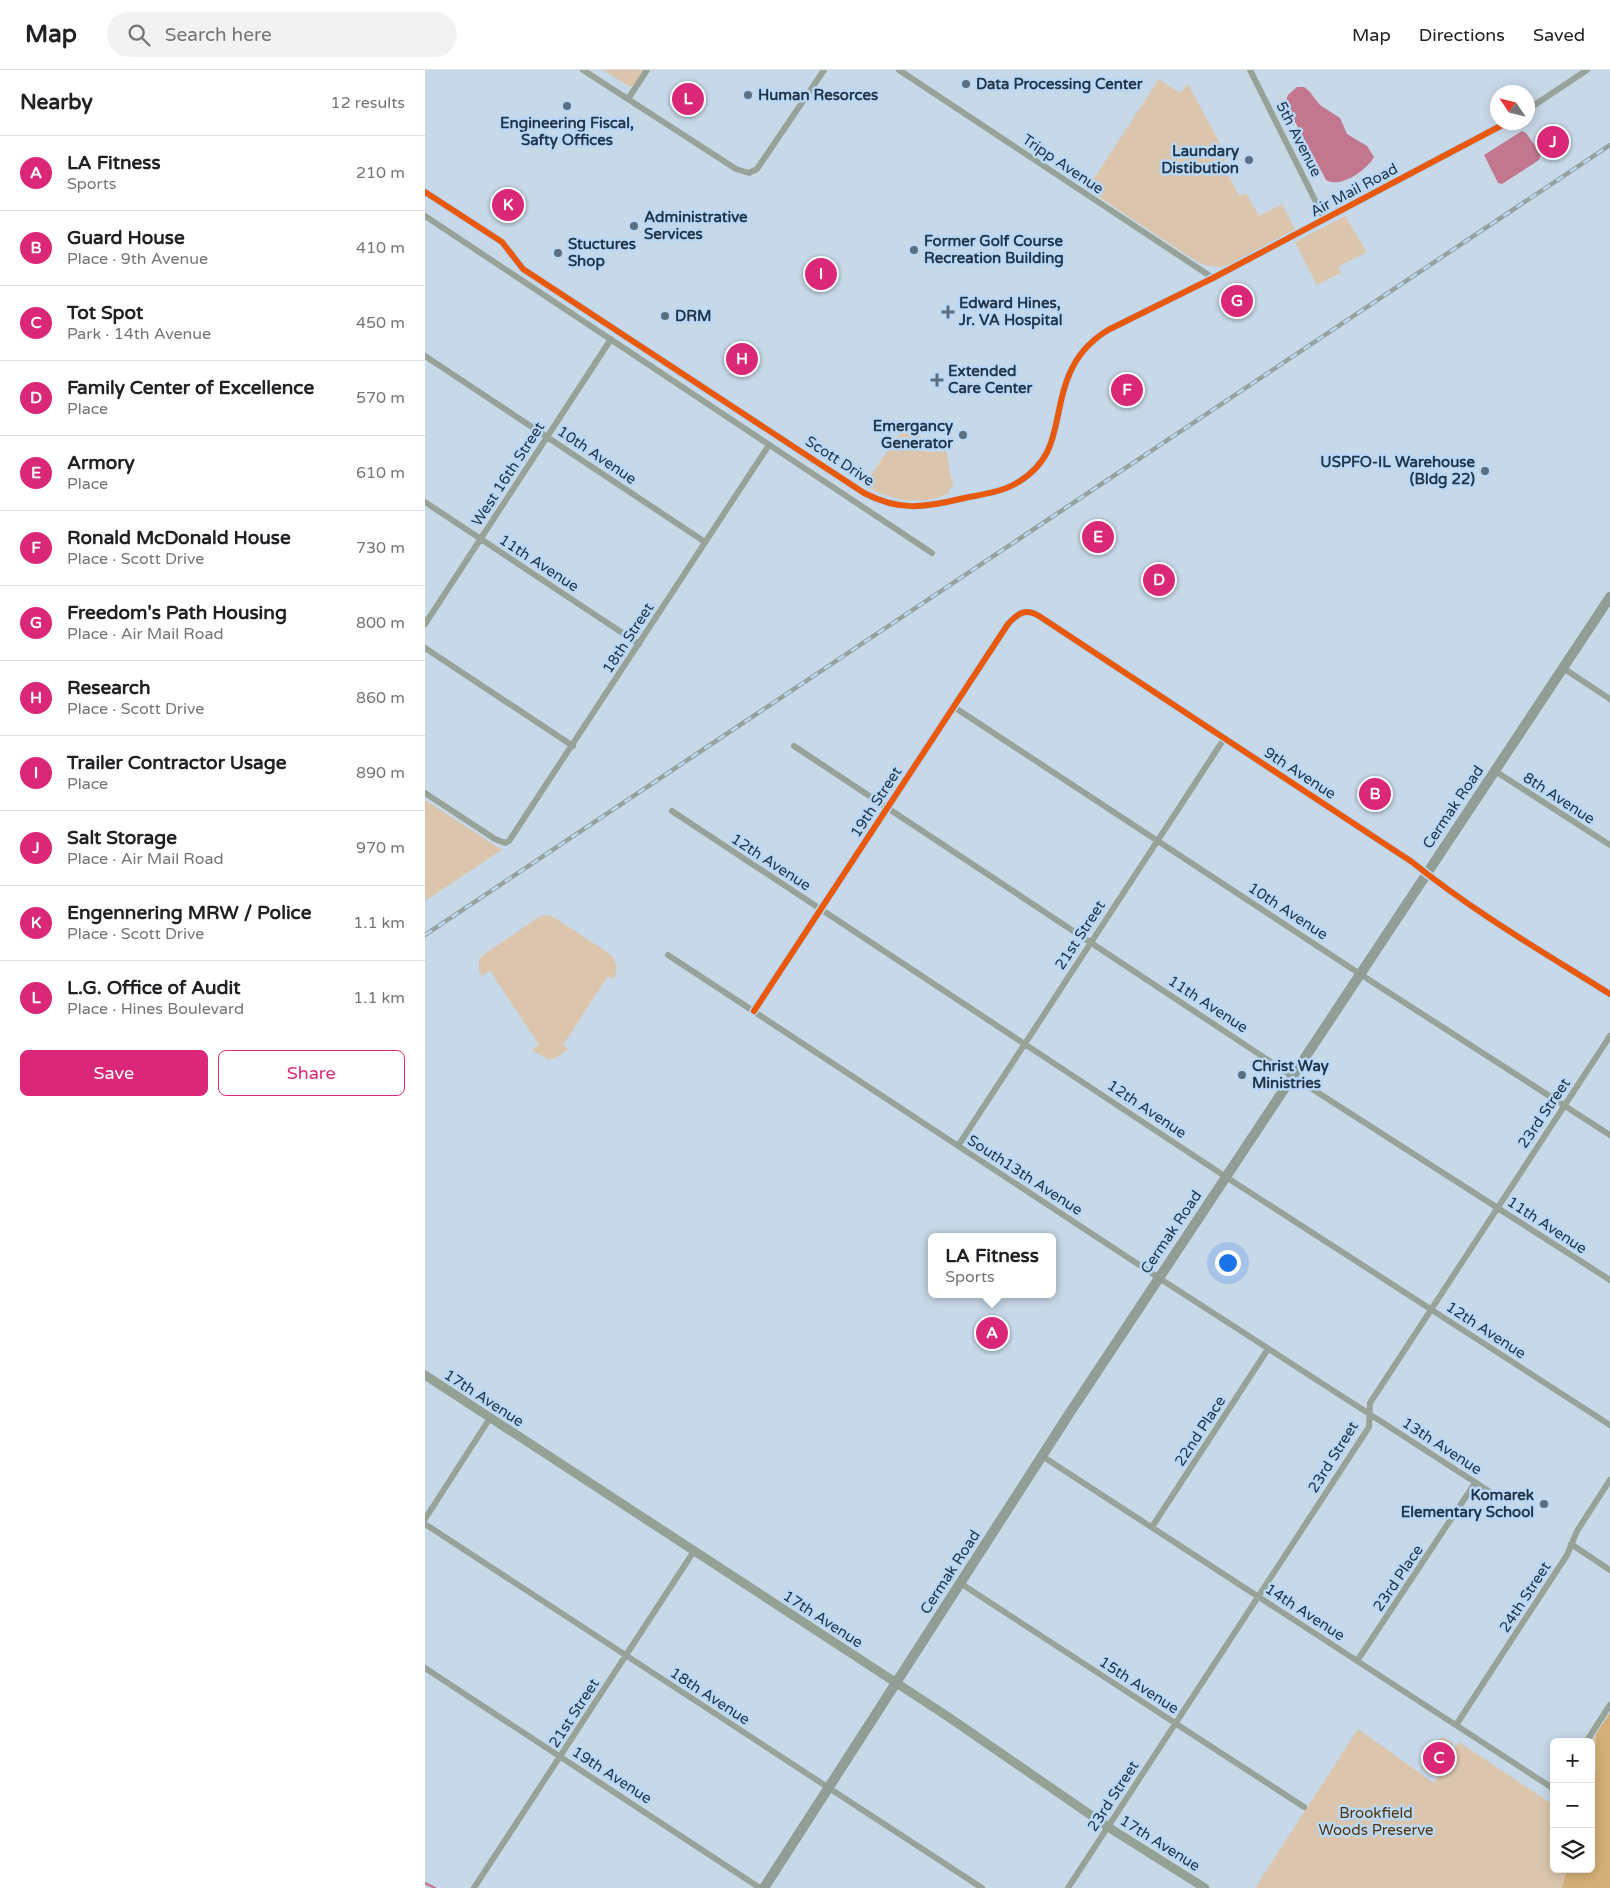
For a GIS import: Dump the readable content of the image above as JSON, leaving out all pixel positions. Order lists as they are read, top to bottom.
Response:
{
  "streets": {
    "main road": ["Cermak Road"],
    "street": [
      "5th Avenue",
      "Tripp Avenue",
      "Air Mail Road",
      "10th Avenue",
      "Scott Drive",
      "West 16th Street",
      "11th Avenue",
      "18th Street",
      "9th Avenue",
      "8th Avenue",
      "19th Street",
      "12th Avenue",
      "21st Street",
      "23rd Street",
      "South13th Avenue",
      "17th Avenue",
      "22nd Place",
      "13th Avenue",
      "23rd Place",
      "24th Street",
      "14th Avenue",
      "15th Avenue",
      "18th Avenue",
      "19th Avenue"
    ]
  },
  "crossings": [
    ["5th Avenue", "Air Mail Road"],
    ["Tripp Avenue", "Air Mail Road"],
    ["Tripp Avenue", "Scott Drive"],
    ["Air Mail Road", "Scott Drive"],
    ["10th Avenue", "West 16th Street"],
    ["10th Avenue", "18th Street"],
    ["10th Avenue", "19th Street"],
    ["10th Avenue", "Cermak Road"],
    ["10th Avenue", "21st Street"],
    ["10th Avenue", "23rd Street"],
    ["West 16th Street", "11th Avenue"],
    ["11th Avenue", "18th Street"],
    ["11th Avenue", "19th Street"],
    ["11th Avenue", "Cermak Road"],
    ["11th Avenue", "21st Street"],
    ["11th Avenue", "23rd Street"],
    ["9th Avenue", "19th Street"],
    ["9th Avenue", "Cermak Road"],
    ["9th Avenue", "21st Street"],
    ["8th Avenue", "Cermak Road"],
    ["19th Street", "12th Avenue"],
    ["19th Street", "South13th Avenue"],
    ["Cermak Road", "12th Avenue"],
    ["Cermak Road", "South13th Avenue"],
    ["Cermak Road", "17th Avenue"],
    ["Cermak Road", "14th Avenue"],
    ["Cermak Road", "15th Avenue"],
    ["Cermak Road", "18th Avenue"],
    ["Cermak Road", "19th Avenue"],
    ["12th Avenue", "21st Street"],
    ["12th Avenue", "23rd Street"],
    ["21st Street", "South13th Avenue"],
    ["21st Street", "17th Avenue"],
    ["21st Street", "18th Avenue"],
    ["21st Street", "19th Avenue"],
    ["23rd Street", "South13th Avenue"],
    ["23rd Street", "17th Avenue"],
    ["23rd Street", "13th Avenue"],
    ["23rd Street", "14th Avenue"],
    ["23rd Street", "15th Avenue"],
    ["South13th Avenue", "22nd Place"],
    ["South13th Avenue", "13th Avenue"],
    ["22nd Place", "14th Avenue"],
    ["13th Avenue", "23rd Place"],
    ["23rd Place", "14th Avenue"],
    ["24th Street", "14th Avenue"]
  ],
  "parks": ["Brookfield Woods Preserve"],
  "places": {
    "other": [
      "Data Processing Center",
      "Human Resorces",
      "Engineering Fiscal, Safty Offices",
      "Laundary Distibution",
      "Administrative Services",
      "Former Golf Course Recreation Building",
      "Stuctures Shop",
      "DRM",
      "Emergancy Generator",
      "USPFO-IL Warehouse (Bldg 22)",
      "Christ Way Ministries",
      "Komarek Elementary School"
    ],
    "health": ["Edward Hines, Jr. VA Hospital", "Extended Care Center"]
  },
  "north": "top left",
  "page": {
    "header": "Map",
    "search": "Search here",
    "nav": ["Map", "Directions", "Saved"],
    "heading": ["Nearby", "12 results"],
    "pins": [
      "L",
      "J",
      "K",
      "I",
      "G",
      "H",
      "F",
      "E",
      "D",
      "B",
      "A",
      "C"
    ],
    "list": [
      {
        "mark": "A",
        "name": "LA Fitness",
        "note": "Sports",
        "value": "210 m"
      },
      {
        "mark": "B",
        "name": "Guard House",
        "note": "Place · 9th Avenue",
        "value": "410 m"
      },
      {
        "mark": "C",
        "name": "Tot Spot",
        "note": "Park · 14th Avenue",
        "value": "450 m"
      },
      {
        "mark": "D",
        "name": "Family Center of Excellence",
        "note": "Place",
        "value": "570 m"
      },
      {
        "mark": "E",
        "name": "Armory",
        "note": "Place",
        "value": "610 m"
      },
      {
        "mark": "F",
        "name": "Ronald McDonald House",
        "note": "Place · Scott Drive",
        "value": "730 m"
      },
      {
        "mark": "G",
        "name": "Freedom's Path Housing",
        "note": "Place · Air Mail Road",
        "value": "800 m"
      },
      {
        "mark": "H",
        "name": "Research",
        "note": "Place · Scott Drive",
        "value": "860 m"
      },
      {
        "mark": "I",
        "name": "Trailer Contractor Usage",
        "note": "Place",
        "value": "890 m"
      },
      {
        "mark": "J",
        "name": "Salt Storage",
        "note": "Place · Air Mail Road",
        "value": "970 m"
      },
      {
        "mark": "K",
        "name": "Engennering MRW / Police",
        "note": "Place · Scott Drive",
        "value": "1.1 km"
      },
      {
        "mark": "L",
        "name": "L.G. Office of Audit",
        "note": "Place · Hines Boulevard",
        "value": "1.1 km"
      }
    ],
    "buttons": ["Save", "Share"],
    "popup": ["LA Fitness", "Sports"],
    "map_buttons": ["+", "−"]
  }
}
